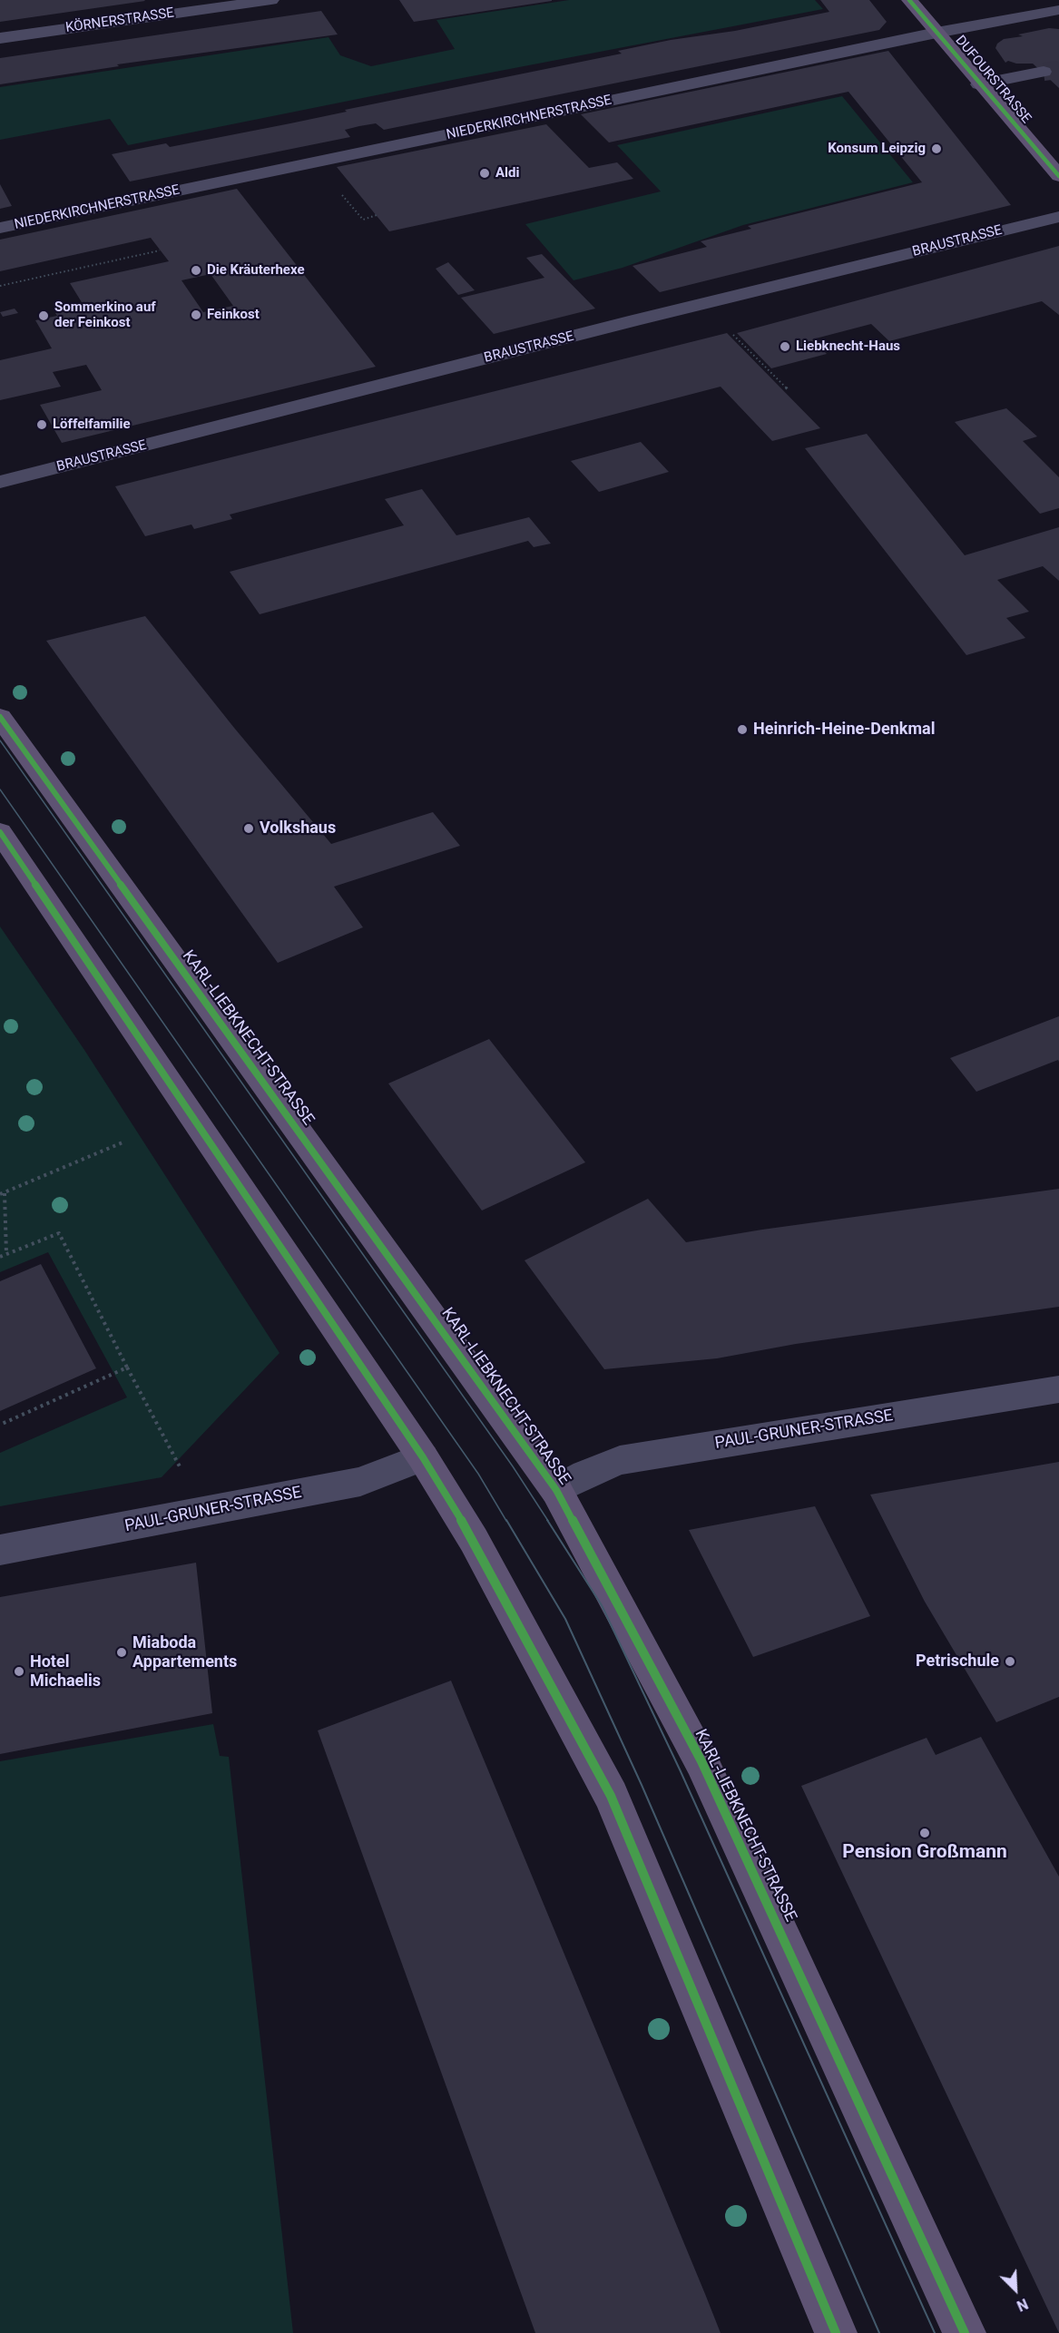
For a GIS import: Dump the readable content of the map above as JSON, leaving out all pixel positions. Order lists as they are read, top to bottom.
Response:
{
  "streets": {
    "main road": ["DUFOURSTRASSE", "KARL-LIEBKNECHT-STRASSE"],
    "street": [
      "KÖRNERSTRASSE",
      "NIEDERKIRCHNERSTRASSE",
      "BRAUSTRASSE",
      "PAUL-GRUNER-STRASSE"
    ]
  },
  "crossings": [
    ["DUFOURSTRASSE", "NIEDERKIRCHNERSTRASSE"],
    ["KARL-LIEBKNECHT-STRASSE", "PAUL-GRUNER-STRASSE"]
  ],
  "places": [
    "Konsum Leipzig",
    "Aldi",
    "Die Kräuterhexe",
    "Feinkost",
    "Sommerkino auf der Feinkost",
    "Liebknecht-Haus",
    "Löffelfamilie",
    "Heinrich-Heine-Denkmal",
    "Volkshaus",
    "Miaboda Appartements",
    "Petrischule",
    "Hotel Michaelis",
    "Pension Großmann"
  ],
  "north": "bottom right"
}
